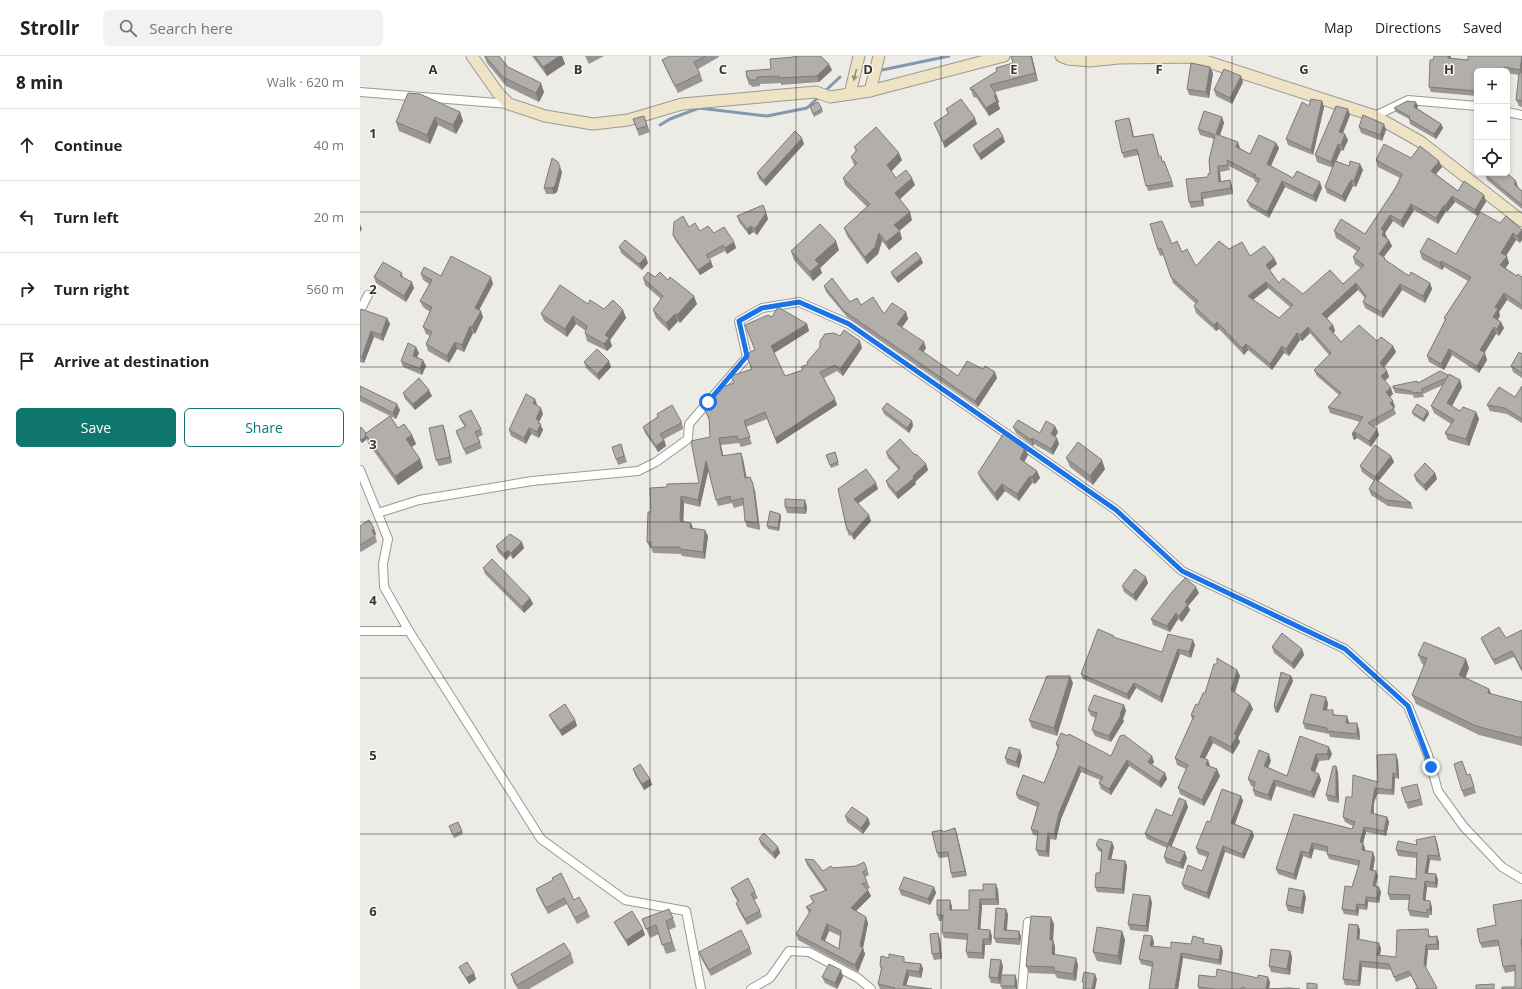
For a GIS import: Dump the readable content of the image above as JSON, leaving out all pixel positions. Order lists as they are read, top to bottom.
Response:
{
  "page": {
    "header": "Strollr",
    "search": "Search here",
    "nav": ["Map", "Directions", "Saved"],
    "heading": ["8 min", "Walk · 620 m"],
    "map_buttons": ["+", "−"],
    "list": [
      ["Continue", "40 m"],
      ["Turn left", "20 m"],
      ["Turn right", "560 m"],
      "Arrive at destination"
    ],
    "buttons": ["Save", "Share"]
  },
  "grid": {
    "columns": [
      "A",
      "B",
      "C",
      "D",
      "E",
      "F",
      "G",
      "H"
    ],
    "rows": [
      "1",
      "2",
      "3",
      "4",
      "5",
      "6"
    ]
  }
}
